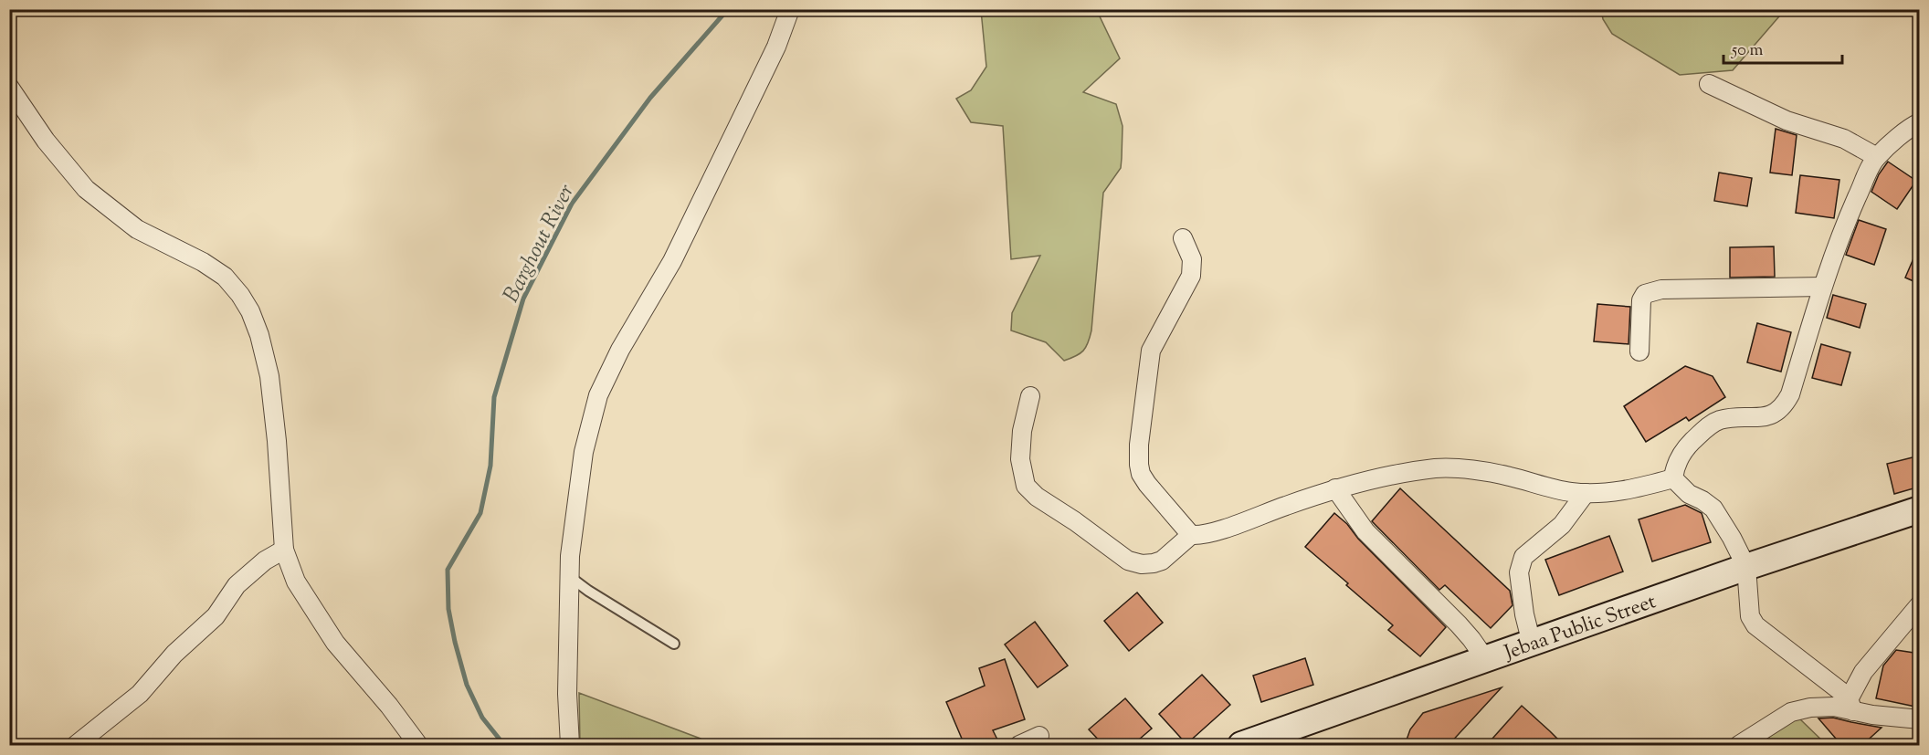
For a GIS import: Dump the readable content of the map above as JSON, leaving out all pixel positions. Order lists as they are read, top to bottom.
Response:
{
  "streets": {
    "main road": ["Jebaa Public Street"]
  },
  "water": ["Barghout River"],
  "scale_bar": "50 m"
}
